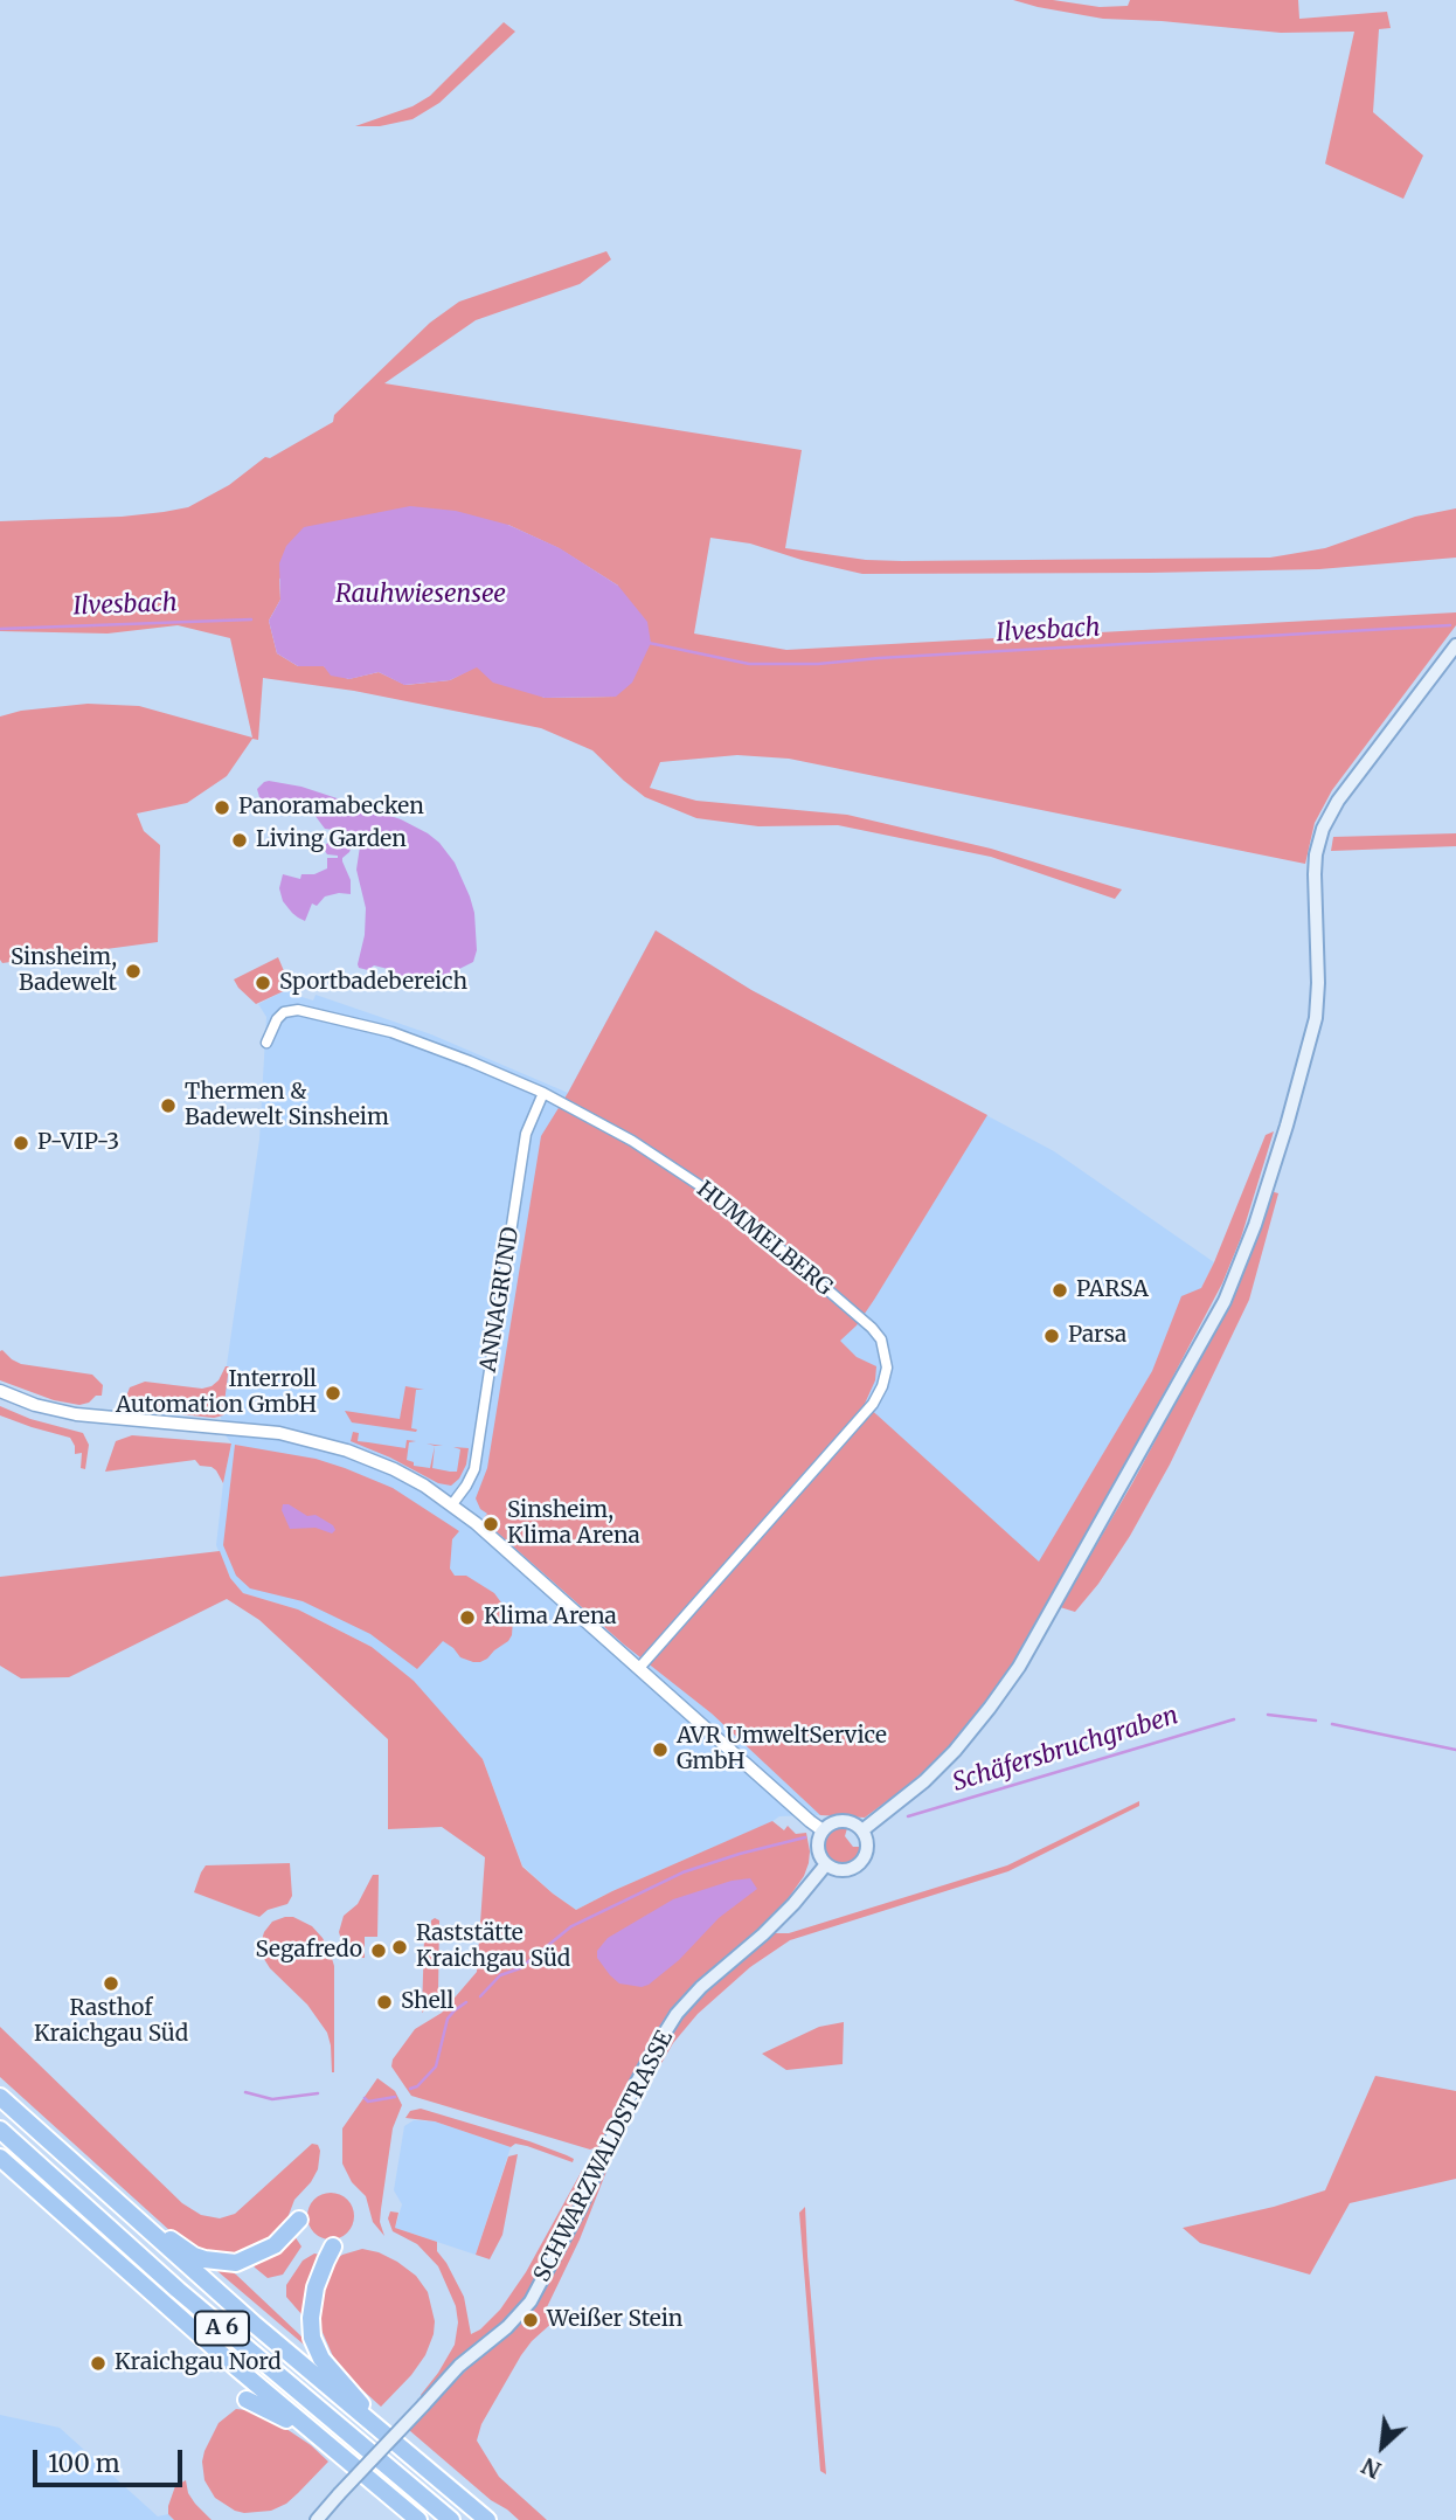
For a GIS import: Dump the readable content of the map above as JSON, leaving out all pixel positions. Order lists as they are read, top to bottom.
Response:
{
  "streets": {
    "highway": ["A 6"],
    "main road": ["SCHWARZWALDSTRASSE"],
    "street": ["HUMMELBERG", "ANNAGRUND"]
  },
  "crossings": [
    ["HUMMELBERG", "ANNAGRUND"]
  ],
  "water": ["Rauhwiesensee", "Ilvesbach", "Schäfersbruchgraben"],
  "places": [
    "Panoramabecken",
    "Living Garden",
    "Sinsheim, Badewelt",
    "Sportbadebereich",
    "Thermen & Badewelt Sinsheim",
    "P-VIP-3",
    "PARSA",
    "Parsa",
    "Interroll Automation GmbH",
    "Sinsheim, Klima Arena",
    "Klima Arena",
    "AVR UmweltService GmbH",
    "Raststätte Kraichgau Süd",
    "Segafredo",
    "Rasthof Kraichgau Süd",
    "Shell",
    "Weißer Stein",
    "Kraichgau Nord"
  ],
  "scale_bar": "100 m",
  "north": "bottom left"
}
